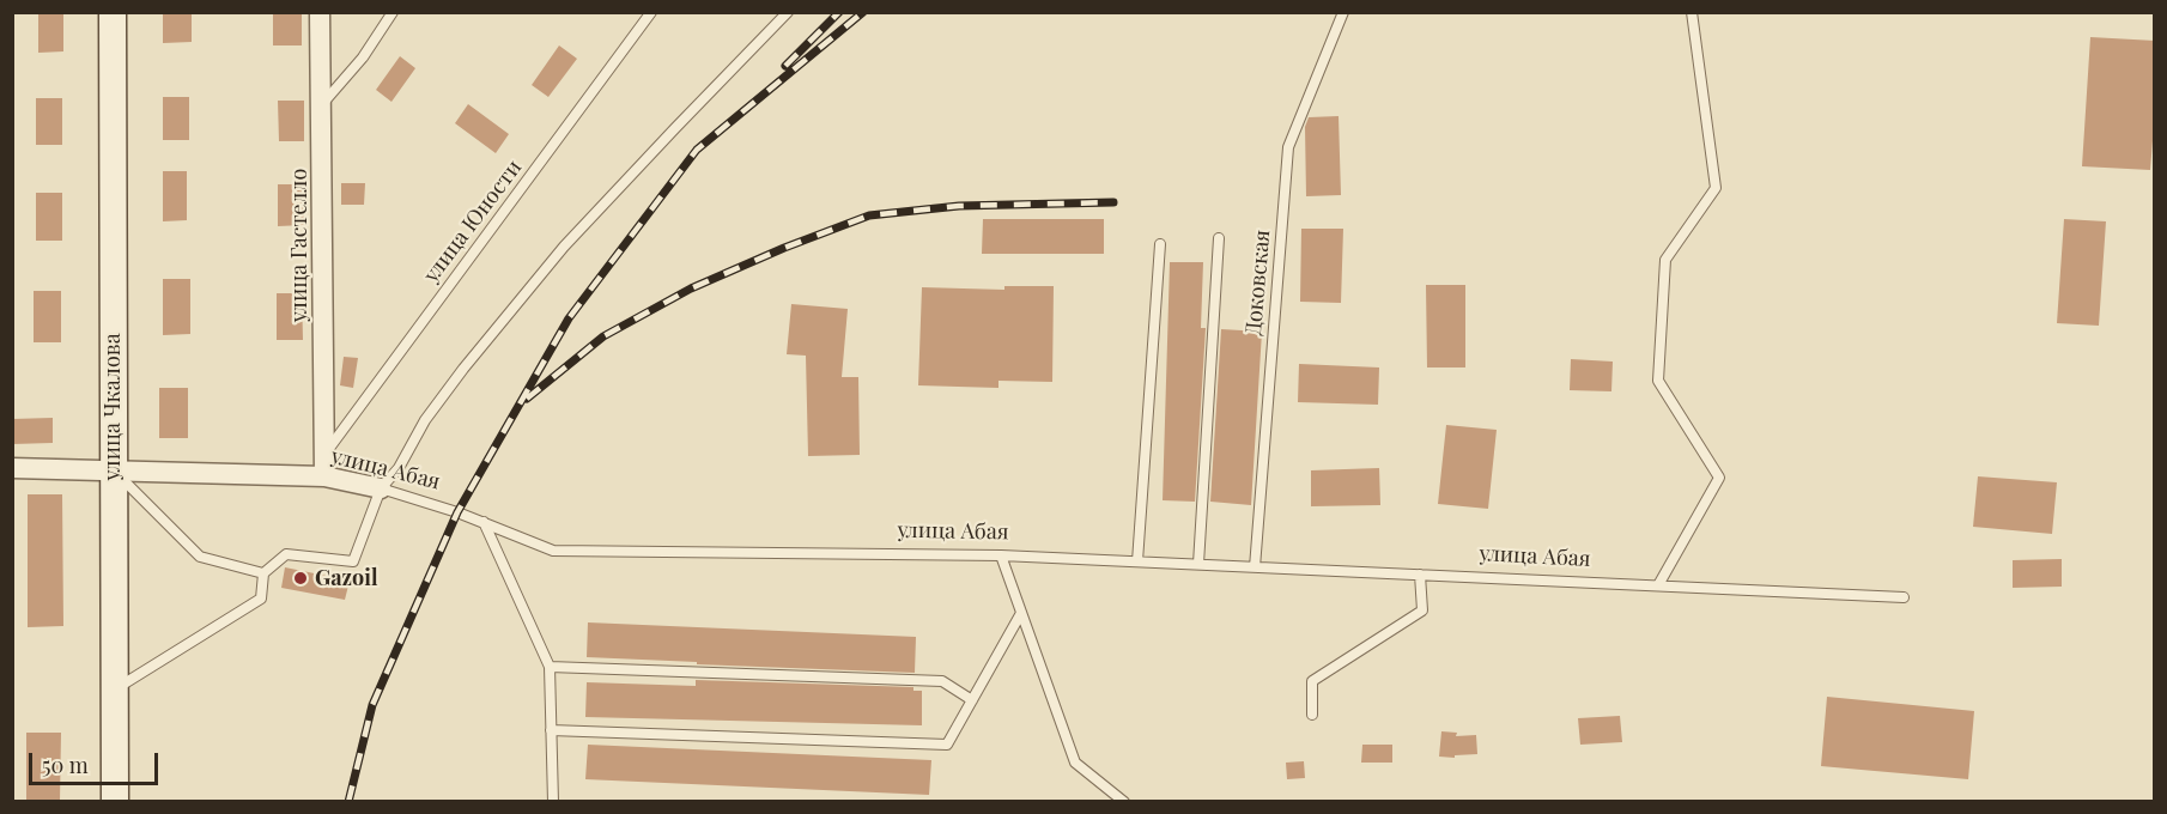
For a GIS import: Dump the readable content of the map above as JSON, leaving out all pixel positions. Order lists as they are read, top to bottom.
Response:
{
  "streets": {
    "main road": ["улица Чкалова"],
    "street": ["улица Гастелло", "улица Абая"],
    "lane": ["улица Юности", "Доковская"]
  },
  "crossings": [
    ["улица Юности", "улица Гастелло"],
    ["улица Гастелло", "улица Абая"],
    ["Доковская", "улица Абая"],
    ["улица Чкалова", "улица Абая"]
  ],
  "places": ["Gazoil"],
  "scale_bar": "50 m"
}
